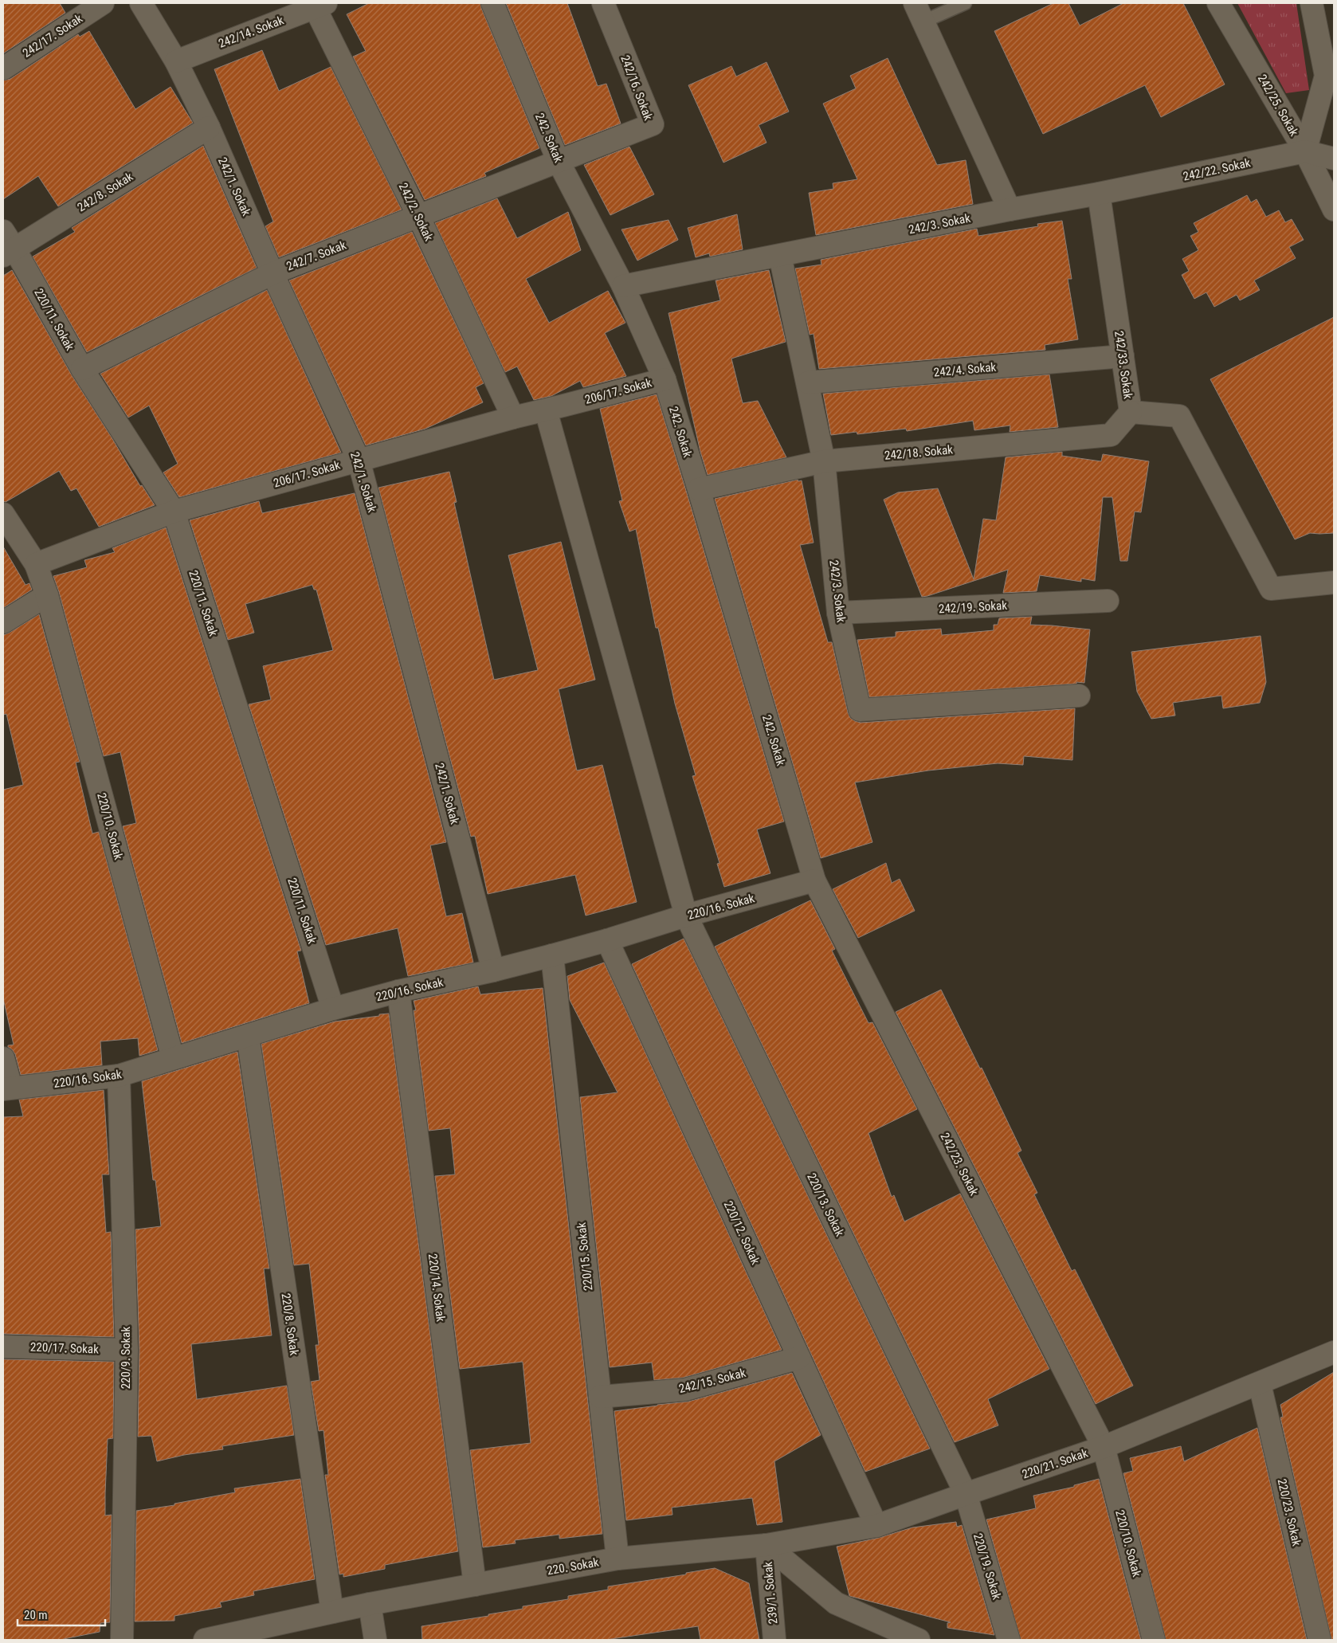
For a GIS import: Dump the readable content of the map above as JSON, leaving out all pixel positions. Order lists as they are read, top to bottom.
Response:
{
  "streets": {
    "street": [
      "242/14. Sokak",
      "242/17. Sokak",
      "242/16. Sokak",
      "242/25. Sokak",
      "242. Sokak",
      "242/22. Sokak",
      "242/1. Sokak",
      "242/8. Sokak",
      "242/2. Sokak",
      "242/3. Sokak",
      "242/7. Sokak",
      "220/11. Sokak",
      "242/33. Sokak",
      "242/4. Sokak",
      "206/17. Sokak",
      "242/18. Sokak",
      "242/19. Sokak",
      "220/10. Sokak",
      "220/16. Sokak",
      "242/23. Sokak",
      "220/13. Sokak",
      "220/12. Sokak",
      "220/15. Sokak",
      "220/14. Sokak",
      "220/8. Sokak",
      "220/17. Sokak",
      "220/9. Sokak",
      "242/15. Sokak",
      "220/21. Sokak",
      "220/23. Sokak",
      "220. Sokak",
      "220/19. Sokak",
      "239/1. Sokak"
    ]
  },
  "crossings": [
    ["242/14. Sokak", "242/1. Sokak"],
    ["242/14. Sokak", "242/2. Sokak"],
    ["242/16. Sokak", "242. Sokak"],
    ["242/16. Sokak", "242/7. Sokak"],
    ["242/25. Sokak", "242/22. Sokak"],
    ["242. Sokak", "242/3. Sokak"],
    ["242. Sokak", "242/7. Sokak"],
    ["242. Sokak", "206/17. Sokak"],
    ["242. Sokak", "242/18. Sokak"],
    ["242. Sokak", "220/16. Sokak"],
    ["242. Sokak", "242/23. Sokak"],
    ["242/22. Sokak", "242/3. Sokak"],
    ["242/22. Sokak", "242/33. Sokak"],
    ["242/1. Sokak", "242/8. Sokak"],
    ["242/1. Sokak", "242/7. Sokak"],
    ["242/1. Sokak", "206/17. Sokak"],
    ["242/1. Sokak", "220/16. Sokak"],
    ["242/8. Sokak", "220/11. Sokak"],
    ["242/2. Sokak", "242/7. Sokak"],
    ["242/2. Sokak", "206/17. Sokak"],
    ["242/3. Sokak", "242/33. Sokak"],
    ["242/3. Sokak", "242/4. Sokak"],
    ["242/3. Sokak", "242/18. Sokak"],
    ["242/3. Sokak", "242/19. Sokak"],
    ["242/7. Sokak", "220/11. Sokak"],
    ["220/11. Sokak", "206/17. Sokak"],
    ["220/11. Sokak", "220/16. Sokak"],
    ["242/33. Sokak", "242/4. Sokak"],
    ["242/33. Sokak", "242/18. Sokak"],
    ["206/17. Sokak", "220/13. Sokak"],
    ["220/10. Sokak", "220/16. Sokak"],
    ["220/10. Sokak", "242/23. Sokak"],
    ["220/10. Sokak", "220/21. Sokak"],
    ["220/16. Sokak", "242/23. Sokak"],
    ["220/16. Sokak", "220/13. Sokak"],
    ["220/16. Sokak", "220/12. Sokak"],
    ["220/16. Sokak", "220/15. Sokak"],
    ["220/16. Sokak", "220/14. Sokak"],
    ["220/16. Sokak", "220/8. Sokak"],
    ["220/16. Sokak", "220/9. Sokak"],
    ["242/23. Sokak", "220/21. Sokak"],
    ["220/13. Sokak", "220/21. Sokak"],
    ["220/13. Sokak", "220/19. Sokak"],
    ["220/12. Sokak", "242/15. Sokak"],
    ["220/12. Sokak", "220/21. Sokak"],
    ["220/15. Sokak", "242/15. Sokak"],
    ["220/15. Sokak", "220. Sokak"],
    ["220/14. Sokak", "220. Sokak"],
    ["220/8. Sokak", "220. Sokak"],
    ["220/17. Sokak", "220/9. Sokak"],
    ["220/21. Sokak", "220/23. Sokak"],
    ["220/21. Sokak", "220. Sokak"],
    ["220/21. Sokak", "220/19. Sokak"],
    ["220/21. Sokak", "239/1. Sokak"],
    ["220. Sokak", "239/1. Sokak"]
  ],
  "scale_bar": "20 m"
}
